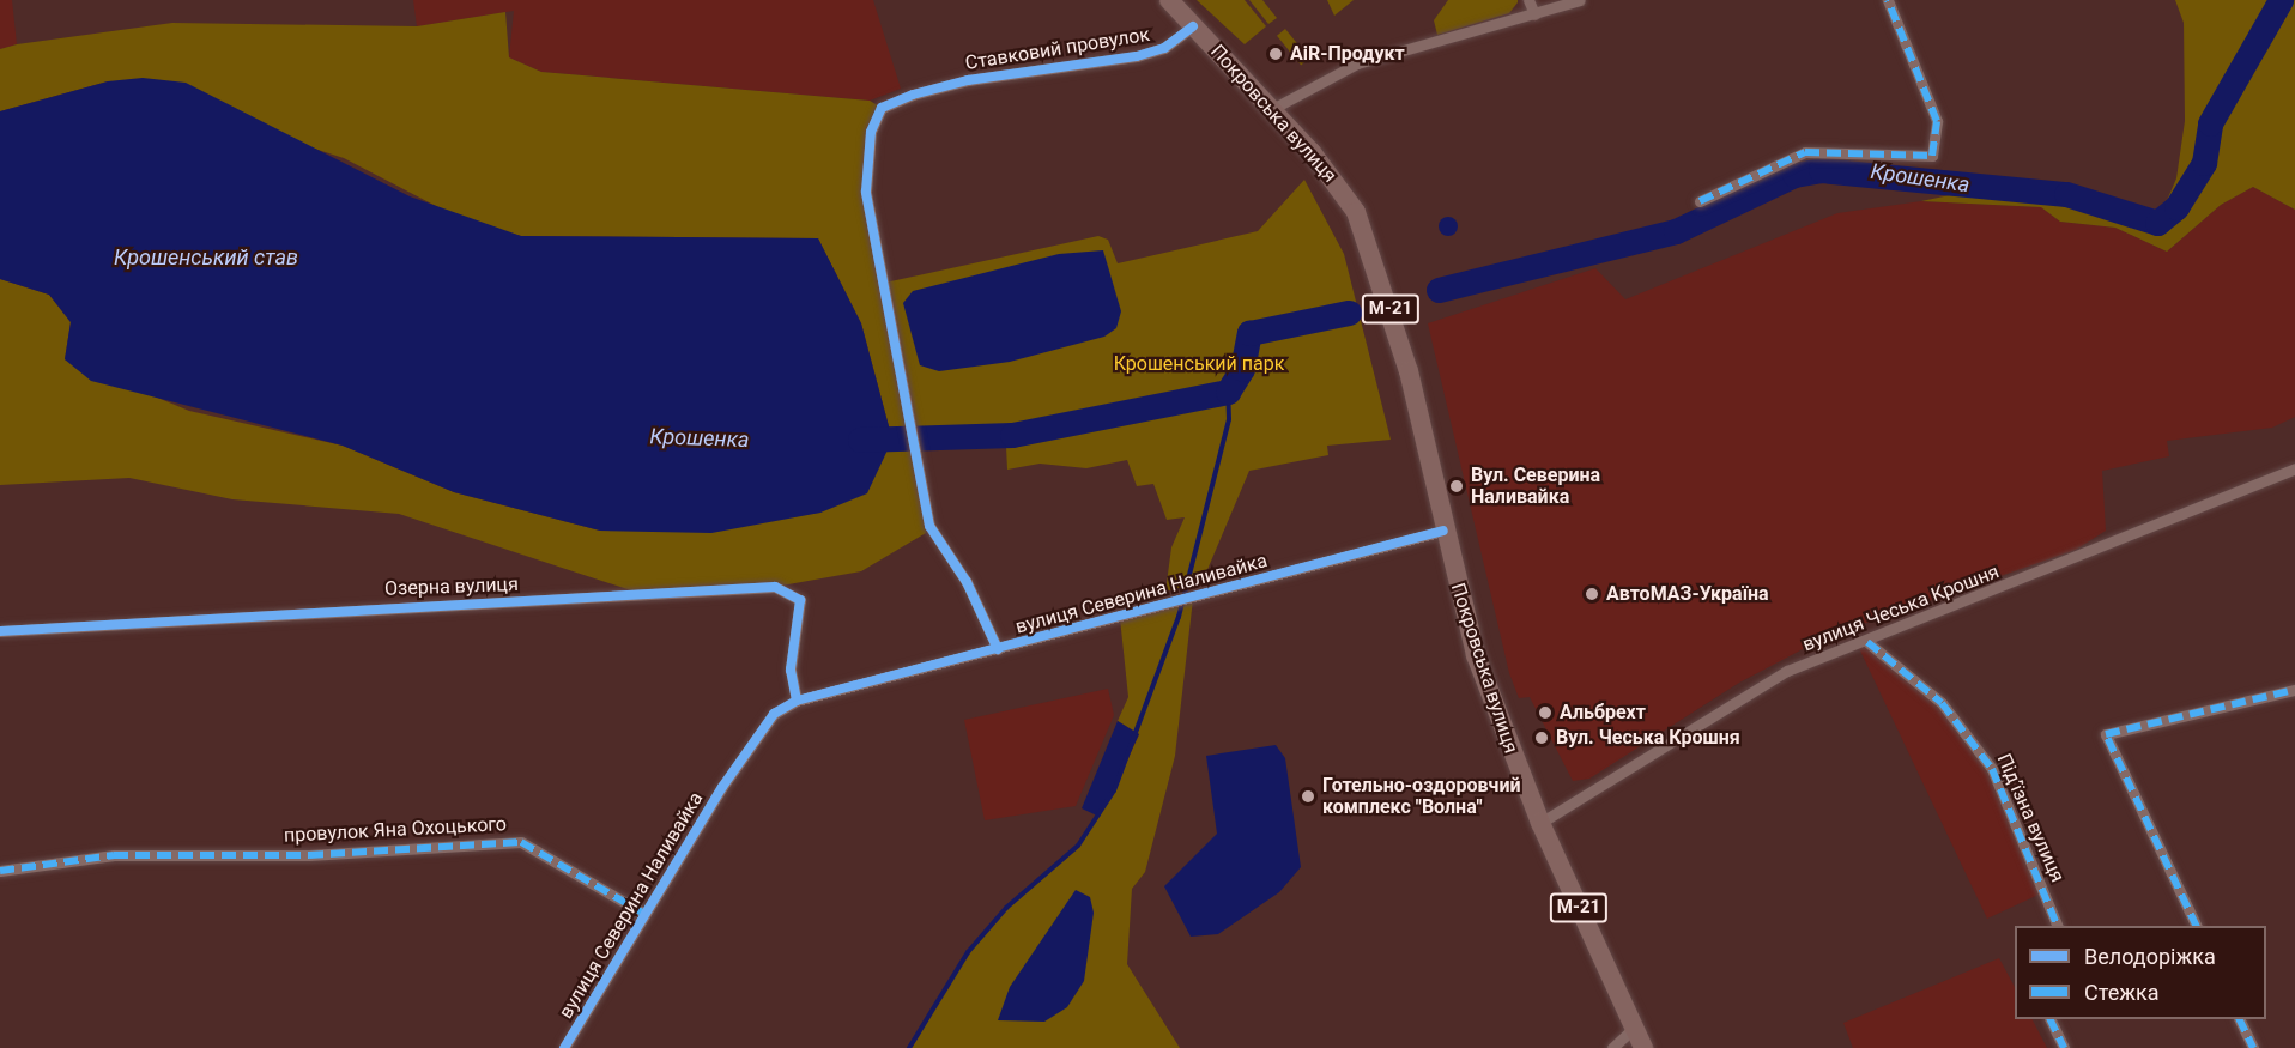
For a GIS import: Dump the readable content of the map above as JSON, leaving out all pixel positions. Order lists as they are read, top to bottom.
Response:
{
  "streets": {
    "highway": ["Покровська вулиця", "М-21"],
    "street": [
      "Ставковий провулок",
      "Озерна вулиця",
      "вулиця Северина Наливайка",
      "вулиця Чеська Крошня",
      "Підʼїзна вулиця",
      "провулок Яна Охоцького"
    ]
  },
  "crossings": [
    ["Ставковий провулок", "Покровська вулиця"],
    ["Ставковий провулок", "вулиця Северина Наливайка"],
    ["Покровська вулиця", "вулиця Северина Наливайка"],
    ["Покровська вулиця", "вулиця Чеська Крошня"],
    ["Озерна вулиця", "вулиця Северина Наливайка"],
    ["вулиця Северина Наливайка", "провулок Яна Охоцького"],
    ["вулиця Чеська Крошня", "Підʼїзна вулиця"]
  ],
  "water": ["Крошенка", "Крошенський став"],
  "parks": ["Крошенський парк"],
  "places": [
    "AiR-Продукт",
    "Вул. Северина Наливайка",
    "АвтоМАЗ-Україна",
    "Альбрехт",
    "Вул. Чеська Крошня",
    "Готельно-оздоровчий комплекс \"Волна\""
  ],
  "legend": ["Велодоріжка", "Стежка"]
}
